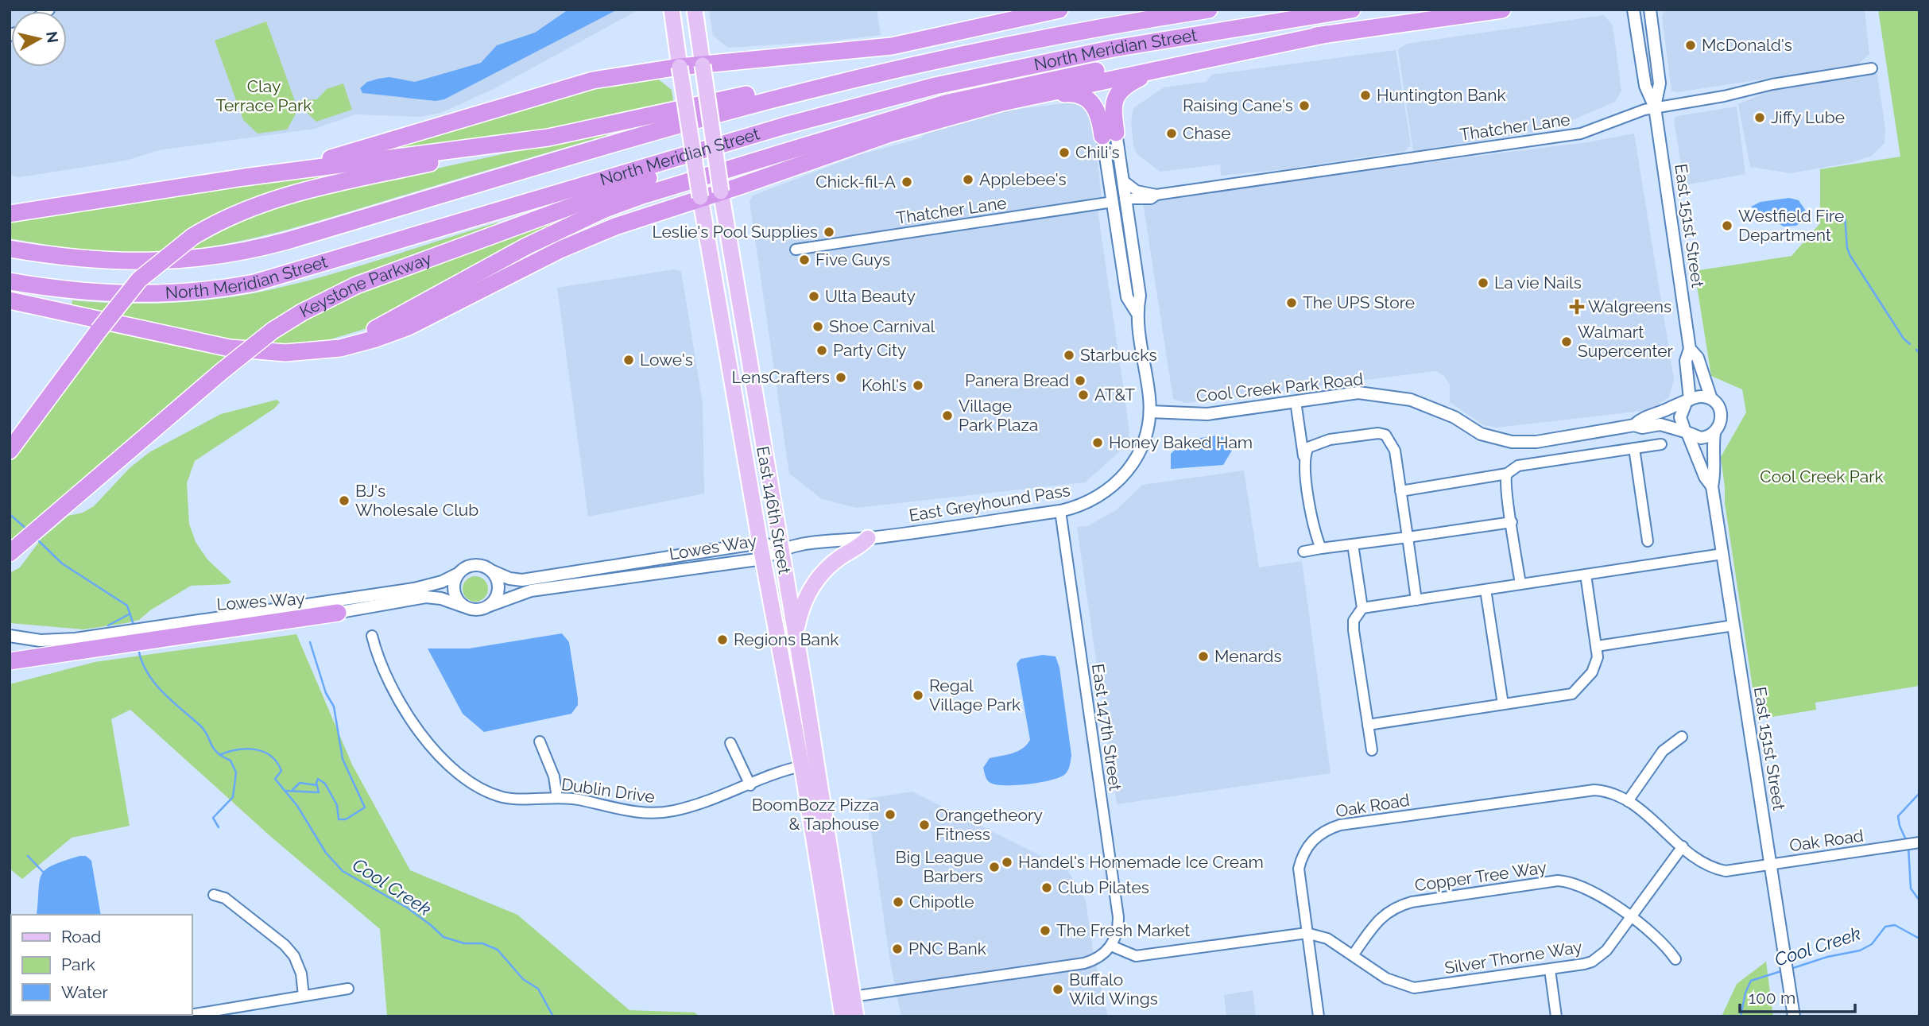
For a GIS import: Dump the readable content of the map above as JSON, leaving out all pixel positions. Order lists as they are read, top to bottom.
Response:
{
  "streets": {
    "highway": ["North Meridian Street", "Keystone Parkway"],
    "main road": ["East 146th Street"],
    "street": [
      "Thatcher Lane",
      "East 151st Street",
      "Cool Creek Park Road",
      "East Greyhound Pass",
      "Lowes Way",
      "East 147th Street",
      "Dublin Drive",
      "Oak Road",
      "Copper Tree Way",
      "Silver Thorne Way"
    ]
  },
  "crossings": [
    ["North Meridian Street", "Keystone Parkway"],
    ["Thatcher Lane", "East 151st Street"],
    ["Thatcher Lane", "East Greyhound Pass"],
    ["East 151st Street", "Cool Creek Park Road"],
    ["East 151st Street", "Oak Road"],
    ["Cool Creek Park Road", "East Greyhound Pass"],
    ["East Greyhound Pass", "East 146th Street"],
    ["East Greyhound Pass", "Lowes Way"],
    ["East Greyhound Pass", "East 147th Street"],
    ["East 146th Street", "Lowes Way"],
    ["East 146th Street", "Dublin Drive"],
    ["Oak Road", "Silver Thorne Way"],
    ["Copper Tree Way", "Silver Thorne Way"]
  ],
  "water": ["Cool Creek"],
  "parks": ["Clay Terrace Park", "Cool Creek Park"],
  "places": {
    "other": [
      "McDonald's",
      "Huntington Bank",
      "Raising Cane's",
      "Jiffy Lube",
      "Chase",
      "Chili's",
      "Applebee's",
      "Chick-fil-A",
      "Westfield Fire Department",
      "Leslie's Pool Supplies",
      "Five Guys",
      "La vie Nails",
      "Ulta Beauty",
      "The UPS Store",
      "Shoe Carnival",
      "Walmart Supercenter",
      "Party City",
      "Starbucks",
      "Lowe's",
      "LensCrafters",
      "Panera Bread",
      "Kohl's",
      "AT&T",
      "Village Park Plaza",
      "Honey Baked Ham",
      "BJ's Wholesale Club",
      "Regions Bank",
      "Menards",
      "Regal Village Park",
      "BoomBozz Pizza & Taphouse",
      "Orangetheory Fitness",
      "Handel's Homemade Ice Cream",
      "Big League Barbers",
      "Club Pilates",
      "Chipotle",
      "The Fresh Market",
      "PNC Bank",
      "Buffalo Wild Wings"
    ],
    "health": ["Walgreens"]
  },
  "legend": ["Road", "Park", "Water"],
  "scale_bar": "100 m",
  "north": "right"
}
